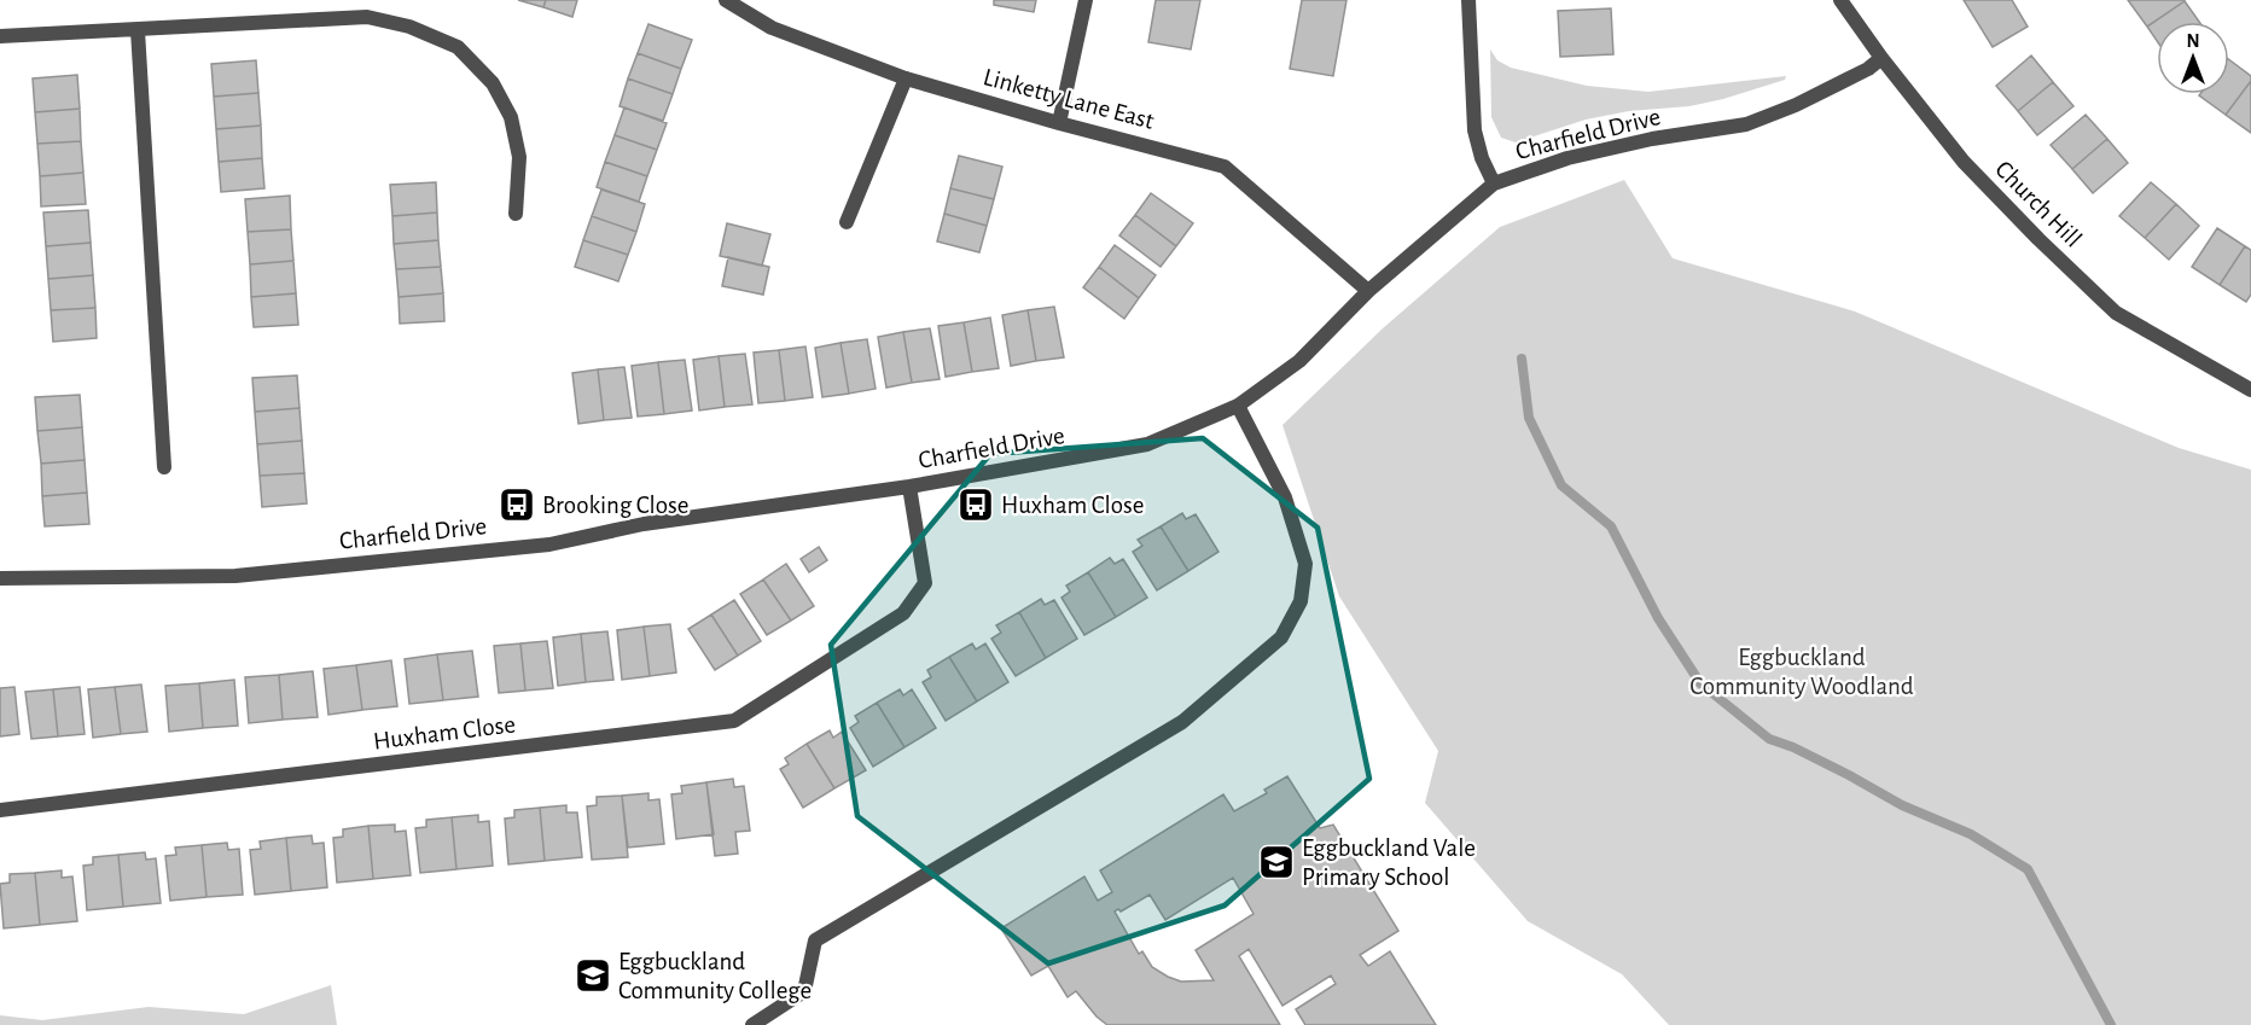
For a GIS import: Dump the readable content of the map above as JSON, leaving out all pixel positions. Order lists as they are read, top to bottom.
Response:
{
  "streets": {
    "street": [
      "Linketty Lane East",
      "Charfield Drive",
      "Church Hill",
      "Huxham Close"
    ]
  },
  "crossings": [
    ["Linketty Lane East", "Charfield Drive"],
    ["Charfield Drive", "Church Hill"],
    ["Charfield Drive", "Huxham Close"]
  ],
  "parks": ["Eggbuckland Community Woodland"],
  "places": {
    "bus stop": ["Brooking Close", "Huxham Close"],
    "school or university": ["Eggbuckland Vale Primary School", "Eggbuckland Community College"]
  },
  "north": "top"
}
